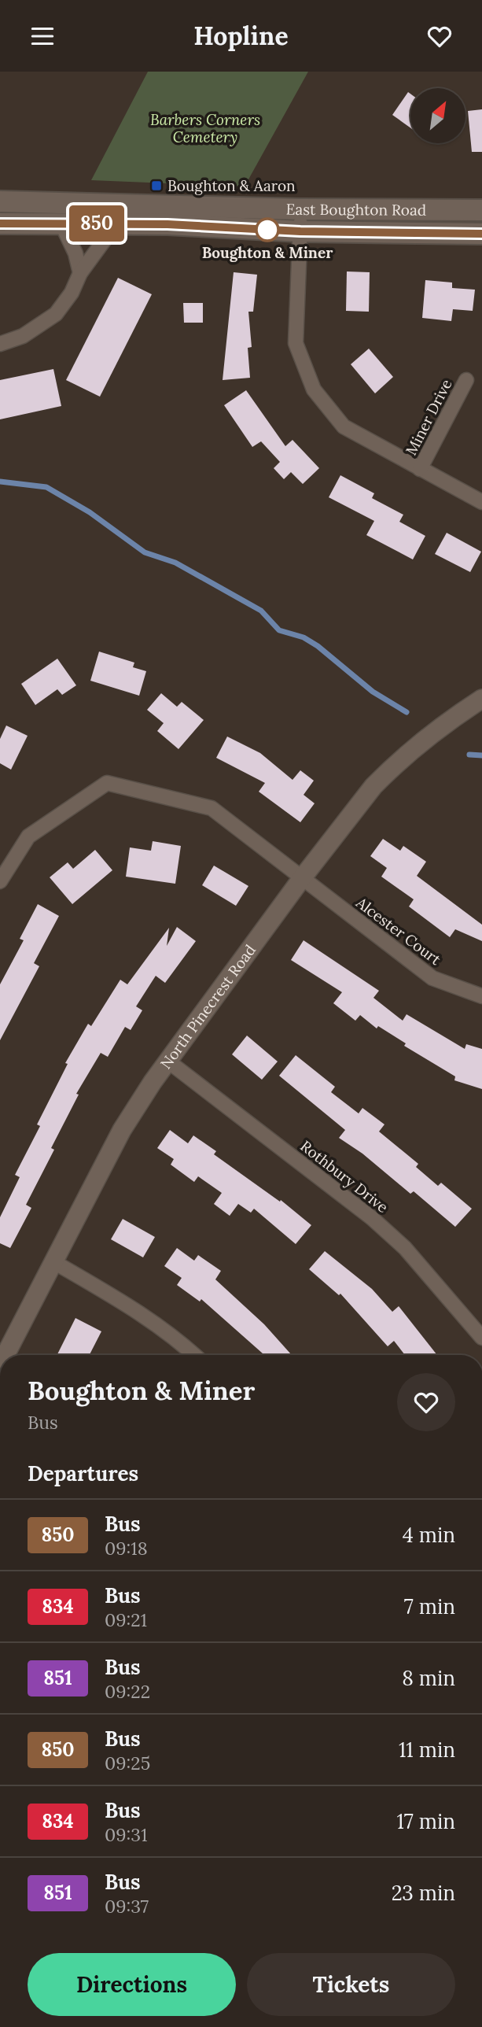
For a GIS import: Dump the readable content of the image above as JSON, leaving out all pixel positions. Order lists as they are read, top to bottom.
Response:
{
  "streets": {
    "main road": ["East Boughton Road"],
    "street": [
      "Miner Drive",
      "Alcester Court",
      "North Pinecrest Road",
      "Rothbury Drive"
    ]
  },
  "crossings": [
    ["East Boughton Road", "Miner Drive"],
    ["Alcester Court", "North Pinecrest Road"],
    ["North Pinecrest Road", "Rothbury Drive"]
  ],
  "parks": ["Barbers Corners Cemetery"],
  "places": {
    "transit": ["Boughton & Aaron"],
    "other": ["Boughton & Miner"]
  },
  "lines": ["bus line 850"],
  "north": "top right",
  "page": {
    "header": "Hopline",
    "on_map": "850",
    "heading": [
      ["Boughton & Miner", "Bus"],
      "Departures"
    ],
    "list": [
      {
        "mark": "850",
        "name": "Bus",
        "note": "09:18",
        "value": "4 min"
      },
      {
        "mark": "834",
        "name": "Bus",
        "note": "09:21",
        "value": "7 min"
      },
      {
        "mark": "851",
        "name": "Bus",
        "note": "09:22",
        "value": "8 min"
      },
      {
        "mark": "850",
        "name": "Bus",
        "note": "09:25",
        "value": "11 min"
      },
      {
        "mark": "834",
        "name": "Bus",
        "note": "09:31",
        "value": "17 min"
      },
      {
        "mark": "851",
        "name": "Bus",
        "note": "09:37",
        "value": "23 min"
      }
    ],
    "buttons": ["Directions", "Tickets"]
  }
}
